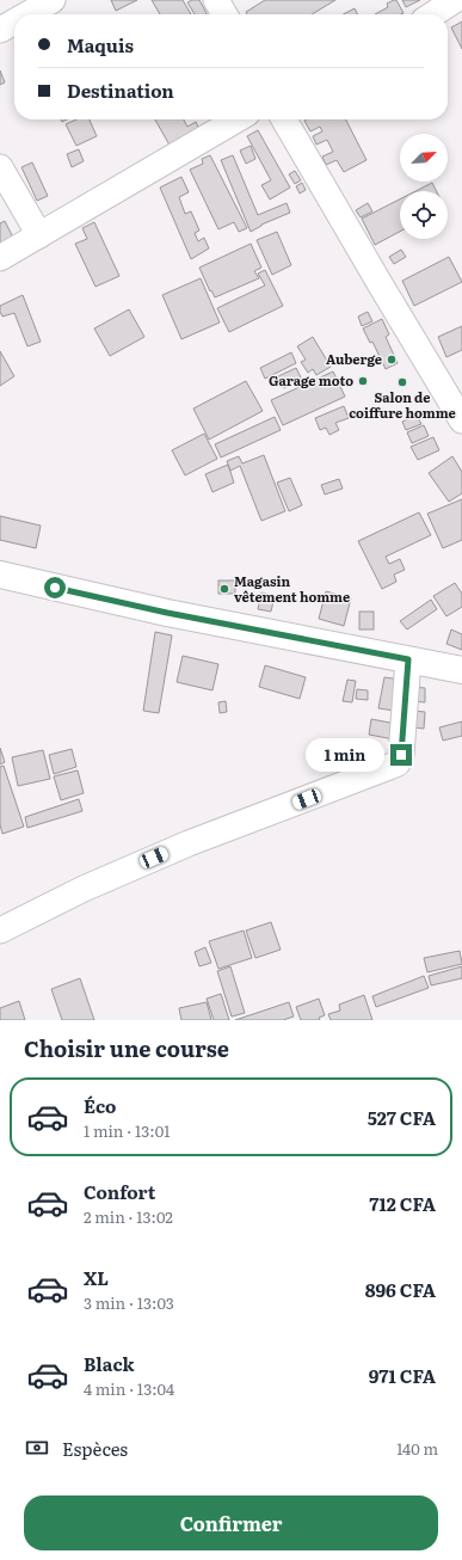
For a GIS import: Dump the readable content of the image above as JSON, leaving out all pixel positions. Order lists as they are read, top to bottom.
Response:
{
  "places": [
    "Auberge",
    "Garage moto",
    "Salon de coiffure homme",
    "Magasin vêtement homme"
  ],
  "north": "top right",
  "page": {
    "banner": ["Maquis", "Destination"],
    "bubble": "1 min",
    "heading": "Choisir une course",
    "list": [
      {
        "name": "Éco",
        "note": "1 min · 13:01",
        "value": "527 CFA"
      },
      {
        "name": "Confort",
        "note": "2 min · 13:02",
        "value": "712 CFA"
      },
      {
        "name": "XL",
        "note": "3 min · 13:03",
        "value": "896 CFA"
      },
      {
        "name": "Black",
        "note": "4 min · 13:04",
        "value": "971 CFA"
      }
    ],
    "pay": ["Espèces", "140 m"],
    "buttons": "Confirmer"
  }
}
